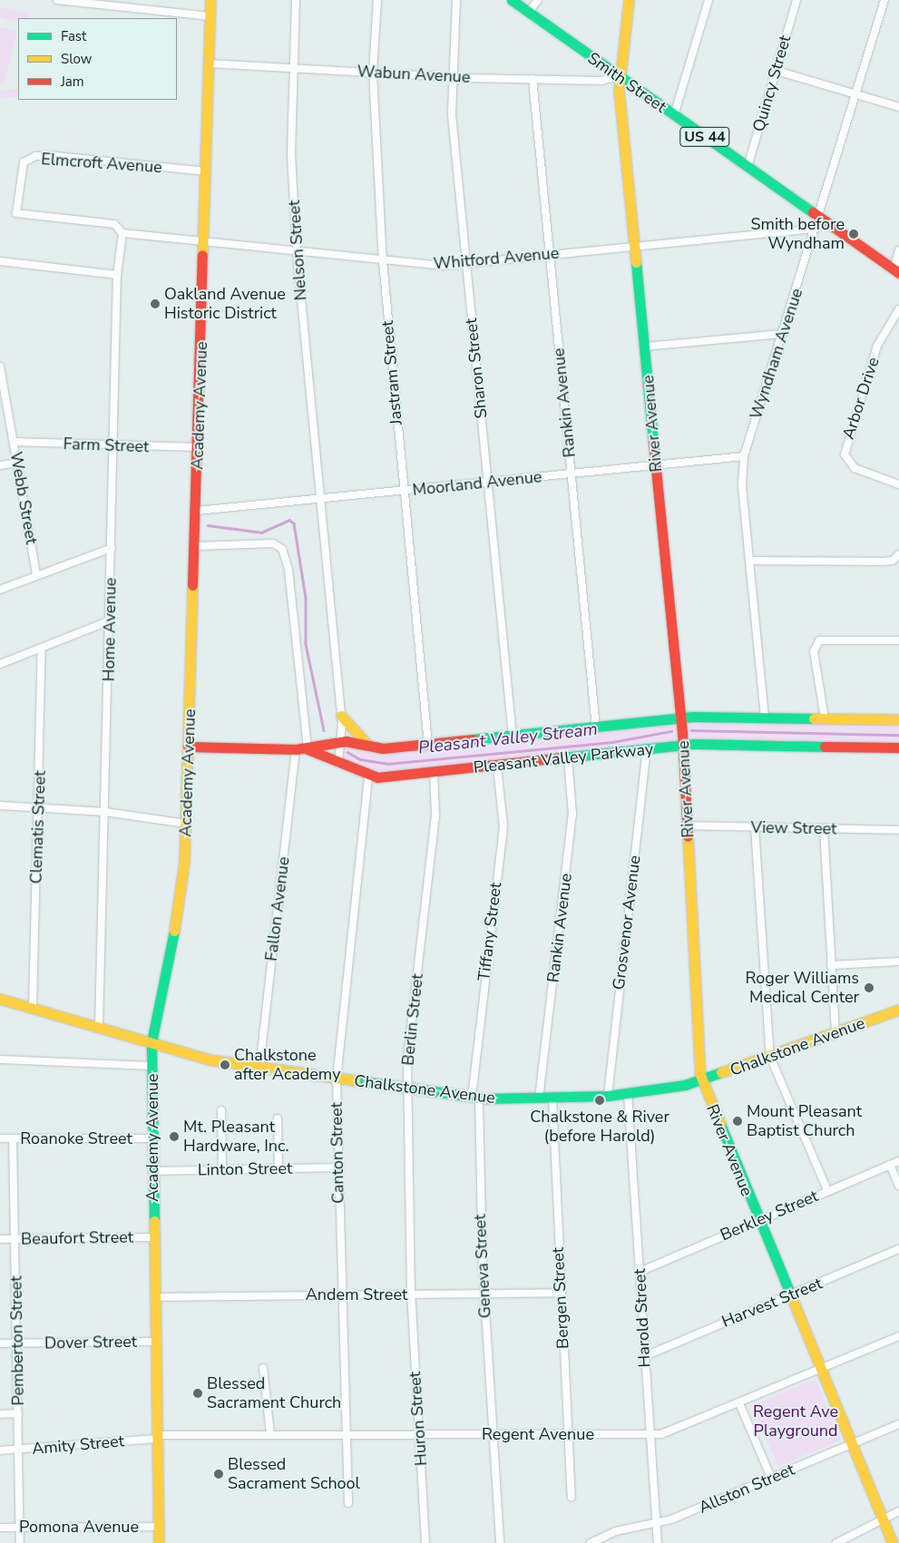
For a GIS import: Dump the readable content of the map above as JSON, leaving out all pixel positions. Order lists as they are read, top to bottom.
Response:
{
  "streets": {
    "street": [
      "Wabun Avenue",
      "Smith Street",
      "Quincy Street",
      "US 44",
      "Elmcroft Avenue",
      "Nelson Street",
      "Whitford Avenue",
      "Wyndham Avenue",
      "Sharon Street",
      "Jastram Street",
      "Arbor Drive",
      "Rankin Avenue",
      "Academy Avenue",
      "River Avenue",
      "Farm Street",
      "Moorland Avenue",
      "Webb Street",
      "Home Avenue",
      "Pleasant Valley Parkway",
      "Clematis Street",
      "View Street",
      "Fallon Avenue",
      "Grosvenor Avenue",
      "Tiffany Street",
      "Berlin Street",
      "Chalkstone Avenue",
      "Roanoke Street",
      "Canton Street",
      "Linton Street",
      "Berkley Street",
      "Beaufort Street",
      "Geneva Street",
      "Andem Street",
      "Bergen Street",
      "Harvest Street",
      "Harold Street",
      "Pemberton Street",
      "Dover Street",
      "Huron Street",
      "Regent Avenue",
      "Amity Street",
      "Allston Street",
      "Pomona Avenue"
    ]
  },
  "crossings": [
    ["Wabun Avenue", "Smith Street"],
    ["Wabun Avenue", "Nelson Street"],
    ["Wabun Avenue", "Sharon Street"],
    ["Wabun Avenue", "Jastram Street"],
    ["Wabun Avenue", "Rankin Avenue"],
    ["Wabun Avenue", "Academy Avenue"],
    ["Wabun Avenue", "River Avenue"],
    ["Smith Street", "Quincy Street"],
    ["Smith Street", "Wyndham Avenue"],
    ["Smith Street", "River Avenue"],
    ["Elmcroft Avenue", "Whitford Avenue"],
    ["Elmcroft Avenue", "Academy Avenue"],
    ["Elmcroft Avenue", "Home Avenue"],
    ["Nelson Street", "Whitford Avenue"],
    ["Nelson Street", "Moorland Avenue"],
    ["Whitford Avenue", "Wyndham Avenue"],
    ["Whitford Avenue", "Sharon Street"],
    ["Whitford Avenue", "Jastram Street"],
    ["Whitford Avenue", "Rankin Avenue"],
    ["Whitford Avenue", "Academy Avenue"],
    ["Whitford Avenue", "River Avenue"],
    ["Whitford Avenue", "Home Avenue"],
    ["Wyndham Avenue", "Moorland Avenue"],
    ["Wyndham Avenue", "Pleasant Valley Parkway"],
    ["Sharon Street", "Moorland Avenue"],
    ["Sharon Street", "Pleasant Valley Parkway"],
    ["Jastram Street", "Moorland Avenue"],
    ["Jastram Street", "Pleasant Valley Parkway"],
    ["Rankin Avenue", "Moorland Avenue"],
    ["Rankin Avenue", "Pleasant Valley Parkway"],
    ["Rankin Avenue", "Chalkstone Avenue"],
    ["Academy Avenue", "Farm Street"],
    ["Academy Avenue", "Chalkstone Avenue"],
    ["Academy Avenue", "Roanoke Street"],
    ["Academy Avenue", "Linton Street"],
    ["Academy Avenue", "Beaufort Street"],
    ["Academy Avenue", "Andem Street"],
    ["Academy Avenue", "Dover Street"],
    ["Academy Avenue", "Regent Avenue"],
    ["Academy Avenue", "Amity Street"],
    ["Academy Avenue", "Pomona Avenue"],
    ["River Avenue", "Moorland Avenue"],
    ["River Avenue", "Pleasant Valley Parkway"],
    ["River Avenue", "View Street"],
    ["River Avenue", "Chalkstone Avenue"],
    ["River Avenue", "Berkley Street"],
    ["River Avenue", "Harvest Street"],
    ["River Avenue", "Regent Avenue"],
    ["River Avenue", "Allston Street"],
    ["Farm Street", "Webb Street"],
    ["Farm Street", "Home Avenue"],
    ["Home Avenue", "Chalkstone Avenue"],
    ["Pleasant Valley Parkway", "Grosvenor Avenue"],
    ["Pleasant Valley Parkway", "Tiffany Street"],
    ["Pleasant Valley Parkway", "Berlin Street"],
    ["Pleasant Valley Parkway", "Canton Street"],
    ["Clematis Street", "Chalkstone Avenue"],
    ["Fallon Avenue", "Chalkstone Avenue"],
    ["Grosvenor Avenue", "Chalkstone Avenue"],
    ["Tiffany Street", "Chalkstone Avenue"],
    ["Tiffany Street", "Geneva Street"],
    ["Berlin Street", "Chalkstone Avenue"],
    ["Berlin Street", "Andem Street"],
    ["Berlin Street", "Huron Street"],
    ["Chalkstone Avenue", "Canton Street"],
    ["Chalkstone Avenue", "Geneva Street"],
    ["Chalkstone Avenue", "Bergen Street"],
    ["Chalkstone Avenue", "Harold Street"],
    ["Roanoke Street", "Pemberton Street"],
    ["Canton Street", "Linton Street"],
    ["Canton Street", "Andem Street"],
    ["Canton Street", "Regent Avenue"],
    ["Berkley Street", "Harold Street"],
    ["Beaufort Street", "Pemberton Street"],
    ["Geneva Street", "Andem Street"],
    ["Geneva Street", "Regent Avenue"],
    ["Andem Street", "Bergen Street"],
    ["Andem Street", "Huron Street"],
    ["Bergen Street", "Regent Avenue"],
    ["Harvest Street", "Harold Street"],
    ["Harold Street", "Regent Avenue"],
    ["Harold Street", "Allston Street"],
    ["Pemberton Street", "Dover Street"],
    ["Pemberton Street", "Amity Street"],
    ["Pemberton Street", "Pomona Avenue"],
    ["Huron Street", "Regent Avenue"],
    ["Regent Avenue", "Amity Street"]
  ],
  "water": ["Pleasant Valley Stream"],
  "parks": ["Regent Ave Playground"],
  "places": [
    "Smith before Wyndham",
    "Oakland Avenue Historic District",
    "Roger Williams Medical Center",
    "Chalkstone after Academy",
    "Chalkstone & River (before Harold)",
    "Mount Pleasant Baptist Church",
    "Mt. Pleasant Hardware, Inc.",
    "Blessed Sacrament Church",
    "Blessed Sacrament School"
  ],
  "legend": ["Fast", "Slow", "Jam"]
}
